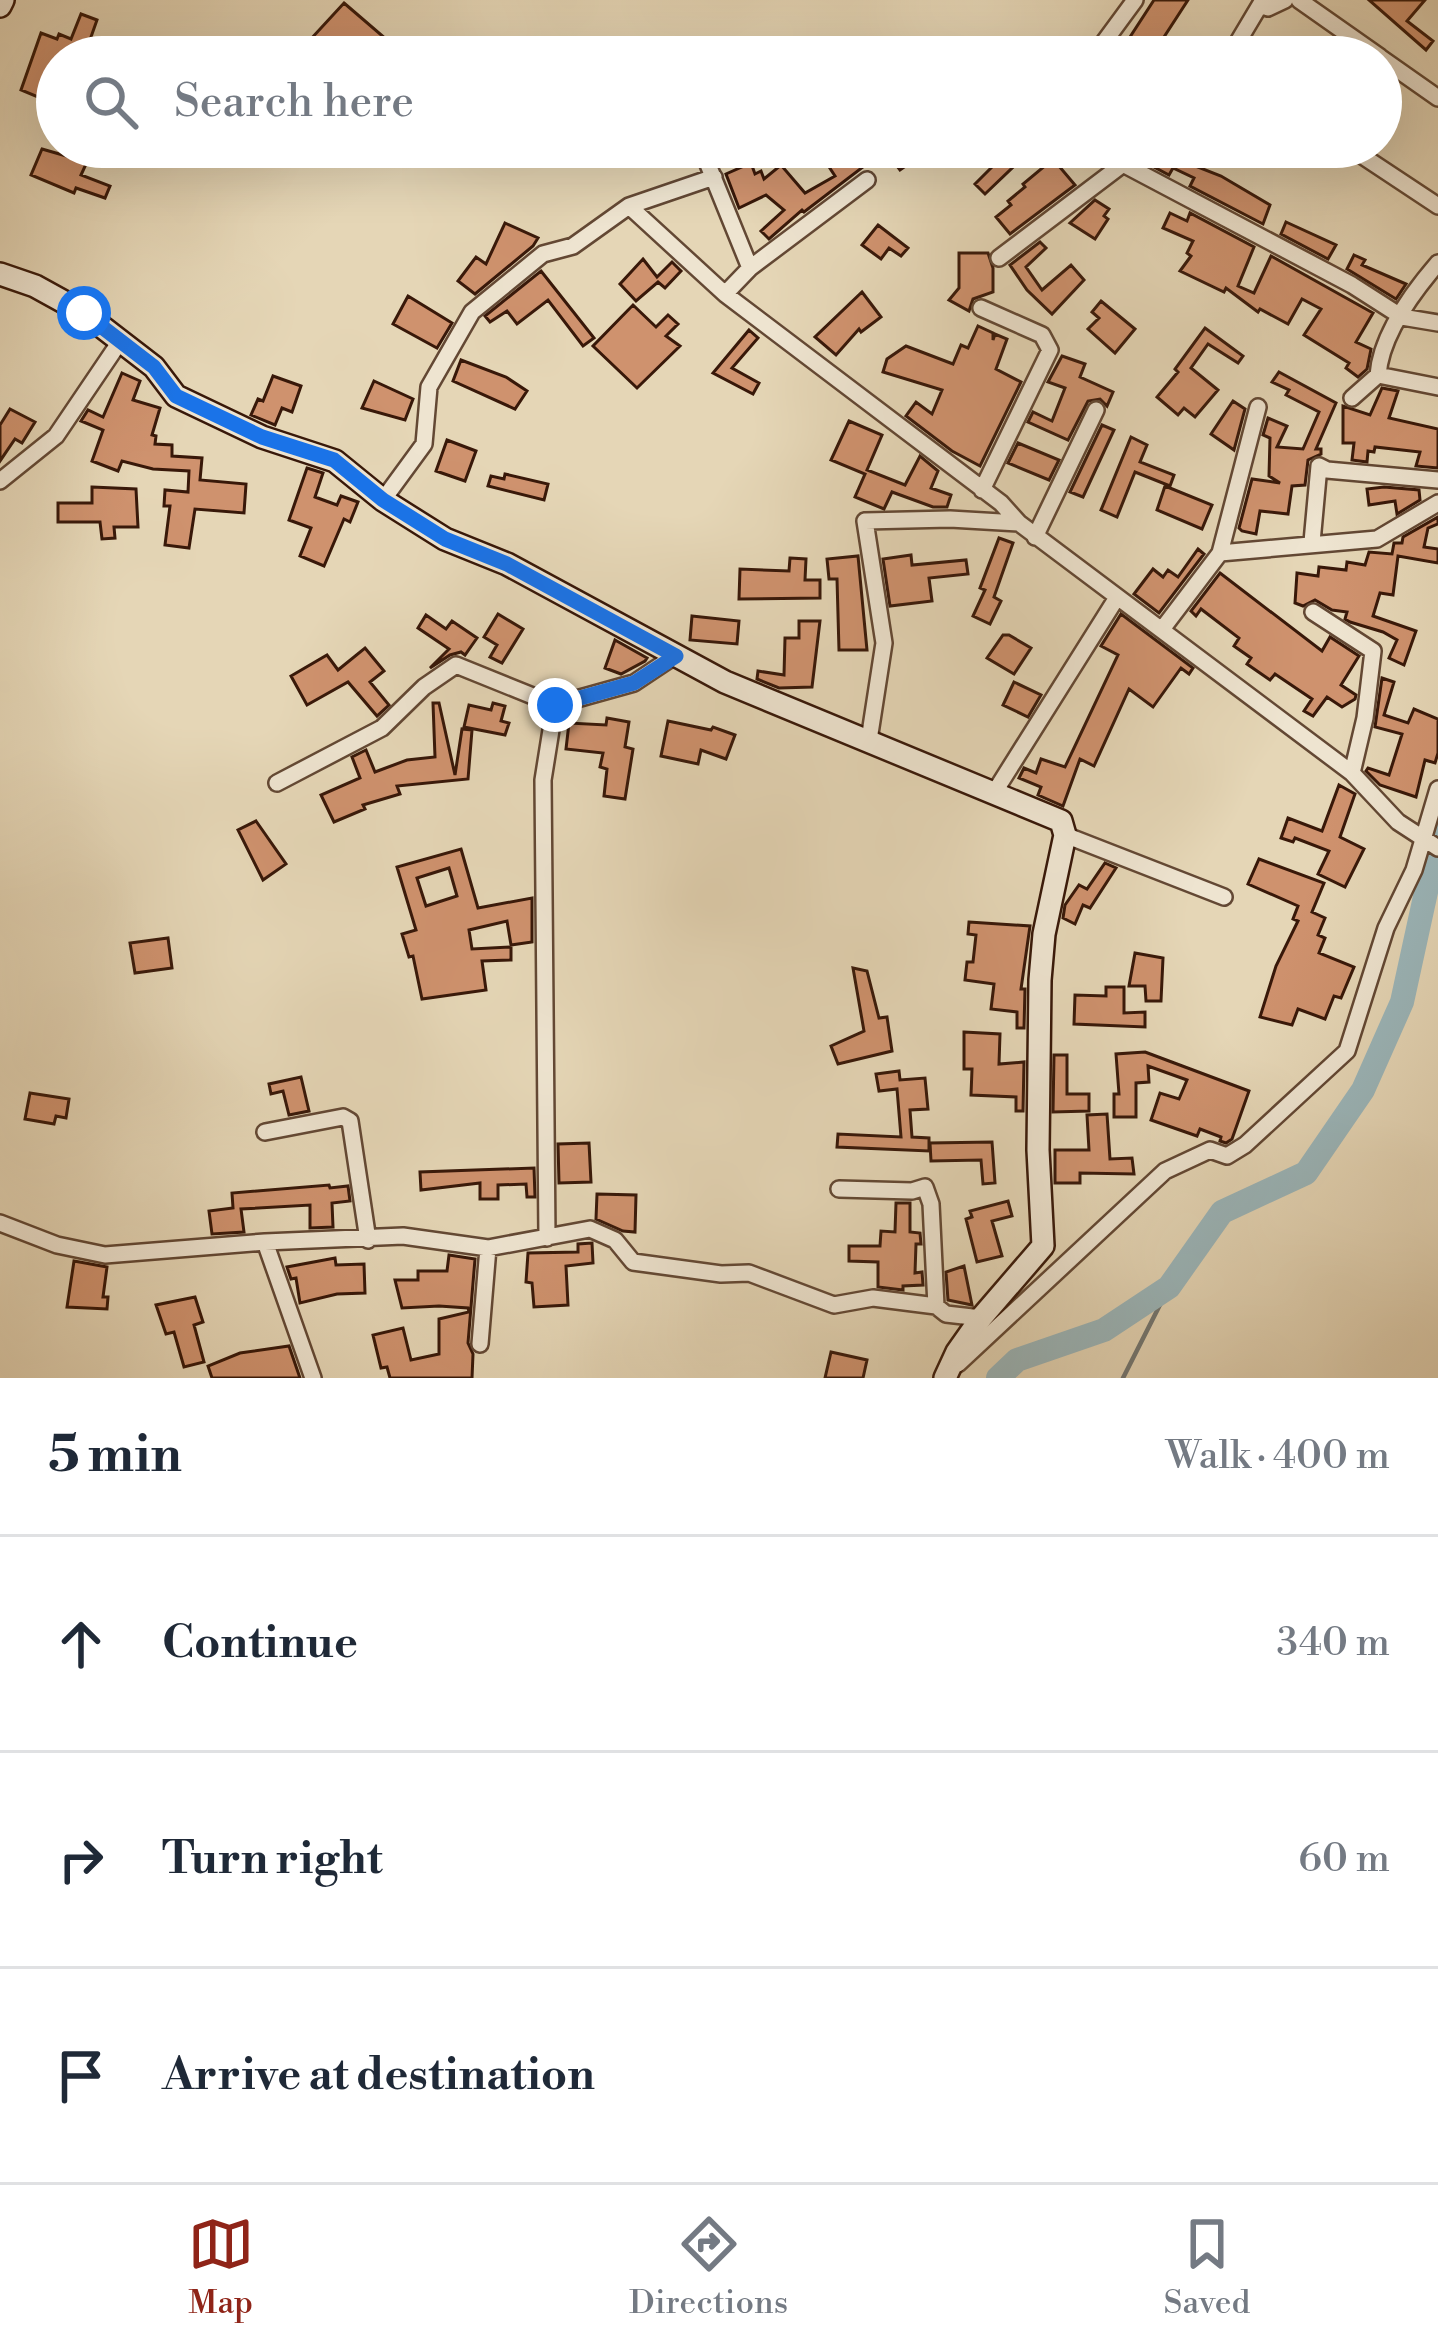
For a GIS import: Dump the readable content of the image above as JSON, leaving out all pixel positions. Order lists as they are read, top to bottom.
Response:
{
  "page": {
    "search": "Search here",
    "heading": ["5 min", "Walk · 400 m"],
    "list": [
      ["Continue", "340 m"],
      ["Turn right", "60 m"],
      "Arrive at destination"
    ],
    "nav": ["Map", "Directions", "Saved"]
  }
}
